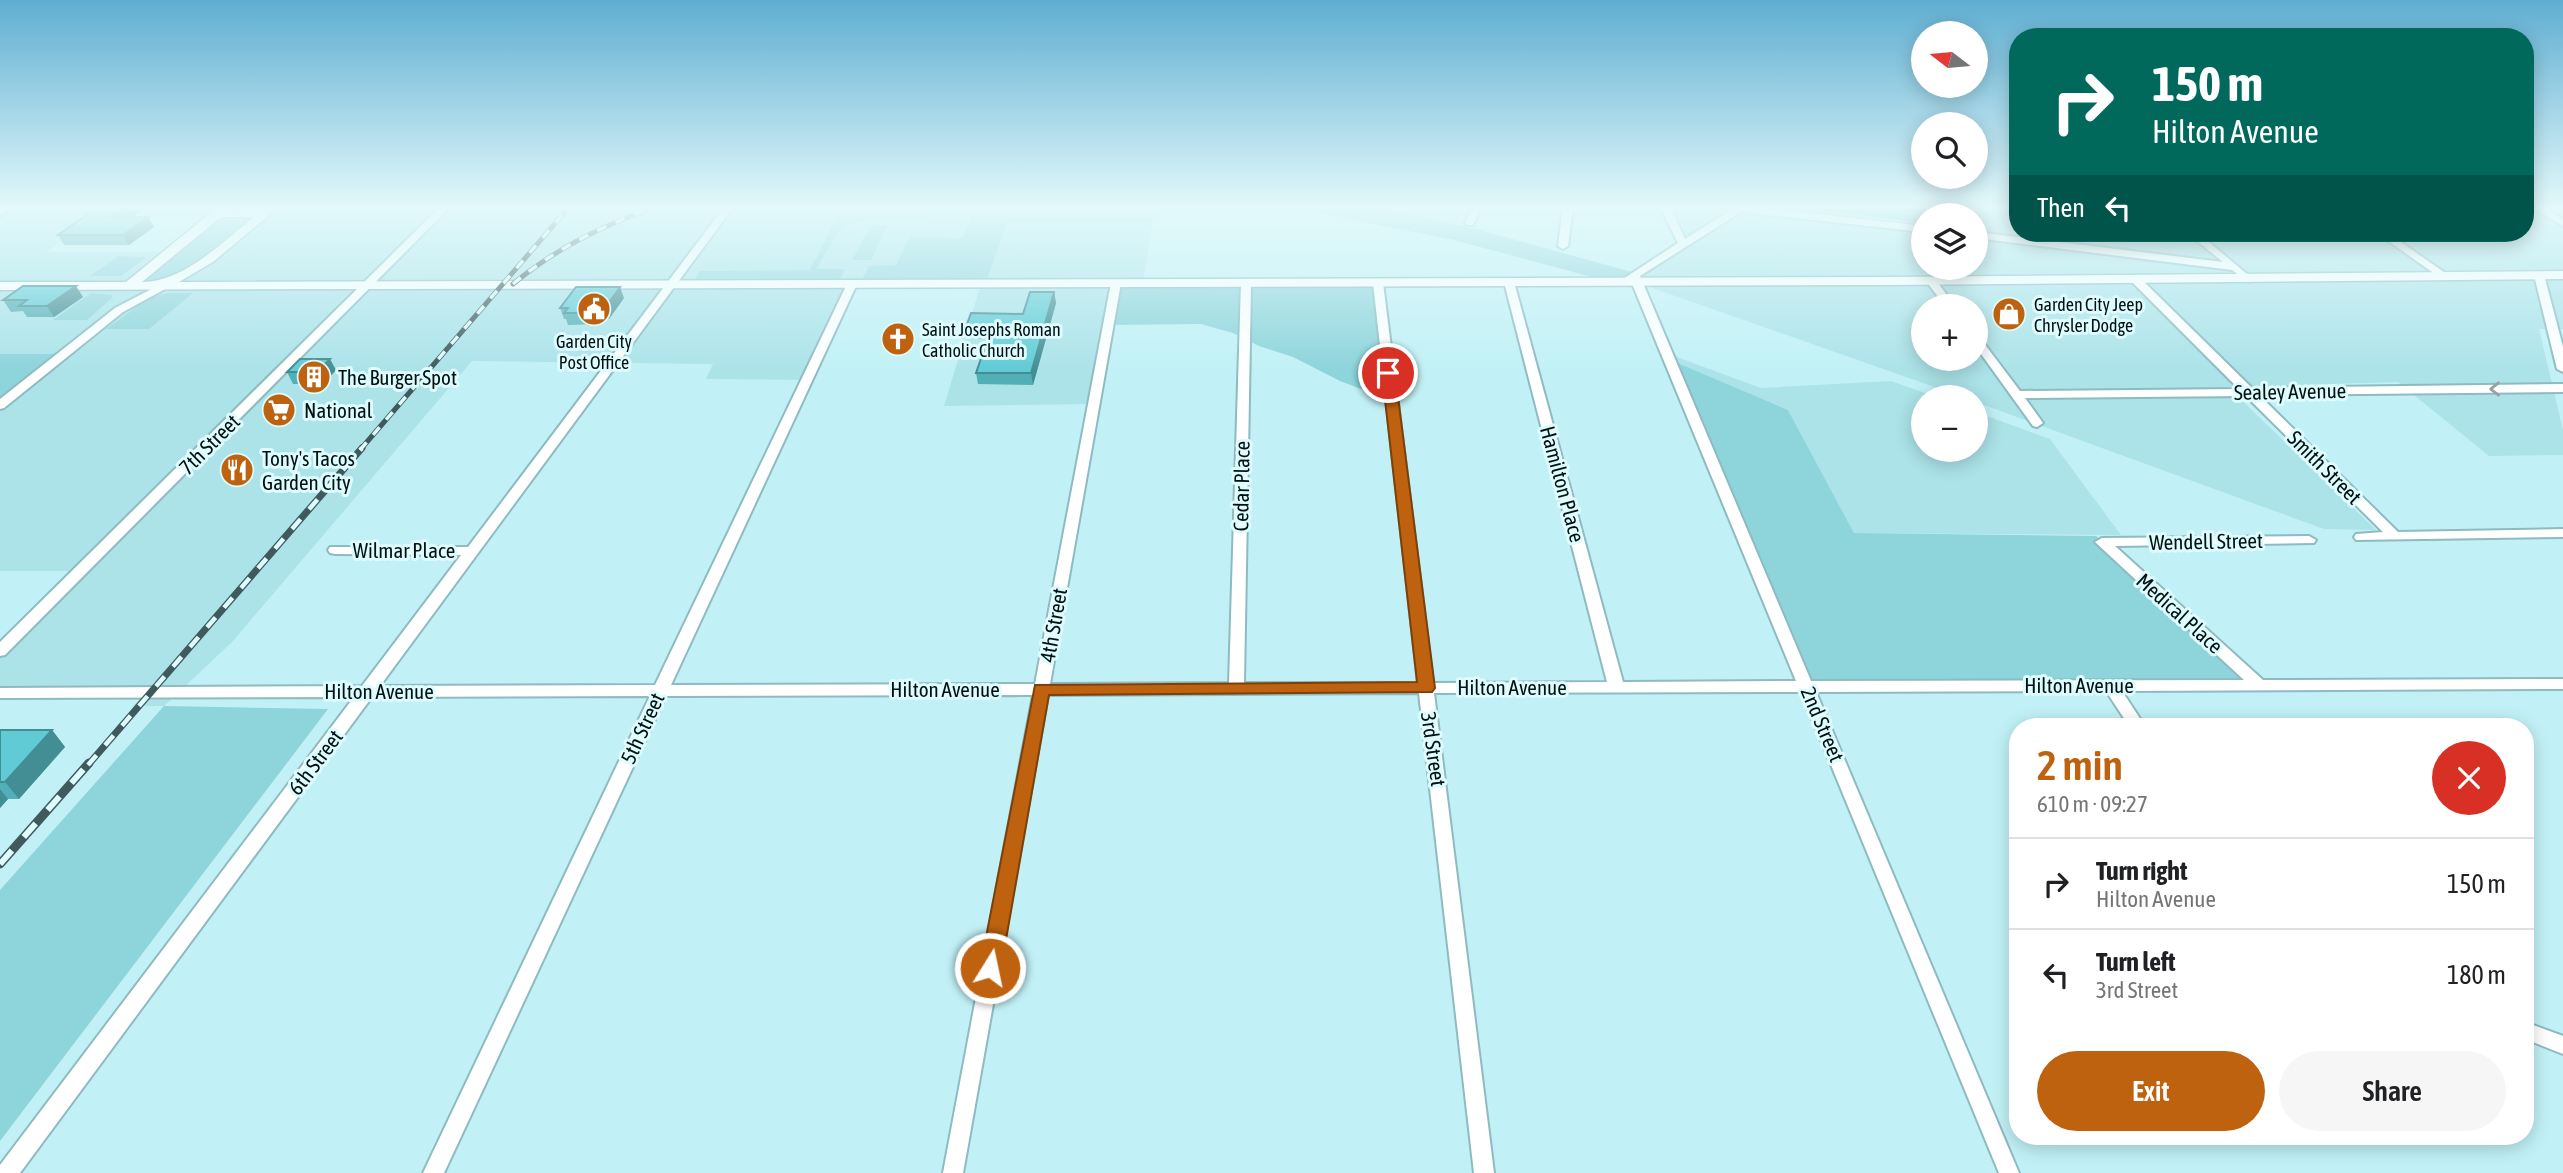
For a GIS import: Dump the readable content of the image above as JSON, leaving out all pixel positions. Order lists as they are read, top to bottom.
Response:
{
  "streets": {
    "street": [
      "Sealey Avenue",
      "7th Street",
      "Smith Street",
      "Hamilton Place",
      "Cedar Place",
      "Wendell Street",
      "Wilmar Place",
      "Medical Place",
      "4th Street",
      "Hilton Avenue",
      "2nd Street",
      "5th Street",
      "3rd Street",
      "6th Street"
    ]
  },
  "crossings": [
    ["Sealey Avenue", "Smith Street"],
    ["Hamilton Place", "Hilton Avenue"],
    ["Cedar Place", "Hilton Avenue"],
    ["Wendell Street", "Medical Place"],
    ["Wilmar Place", "6th Street"],
    ["Medical Place", "Hilton Avenue"],
    ["4th Street", "Hilton Avenue"],
    ["Hilton Avenue", "2nd Street"],
    ["Hilton Avenue", "5th Street"],
    ["Hilton Avenue", "3rd Street"],
    ["Hilton Avenue", "6th Street"]
  ],
  "one_way": ["Sealey Avenue"],
  "places": {
    "public building": ["Garden City Post Office"],
    "shop": ["Garden City Jeep Chrysler Dodge"],
    "church": ["Saint Josephs Roman Catholic Church"],
    "building": ["The Burger Spot"],
    "supermarket": ["National"],
    "restaurant": ["Tony's Tacos Garden City"]
  },
  "north": "left",
  "page": {
    "map_buttons": ["+", "−"],
    "turn": ["150 m", "Hilton Avenue"],
    "then": "Then",
    "heading": ["2 min", "610 m · 09:27"],
    "list": [
      {
        "name": "Turn right",
        "note": "Hilton Avenue",
        "value": "150 m"
      },
      {
        "name": "Turn left",
        "note": "3rd Street",
        "value": "180 m"
      }
    ],
    "buttons": ["Exit", "Share"]
  }
}
